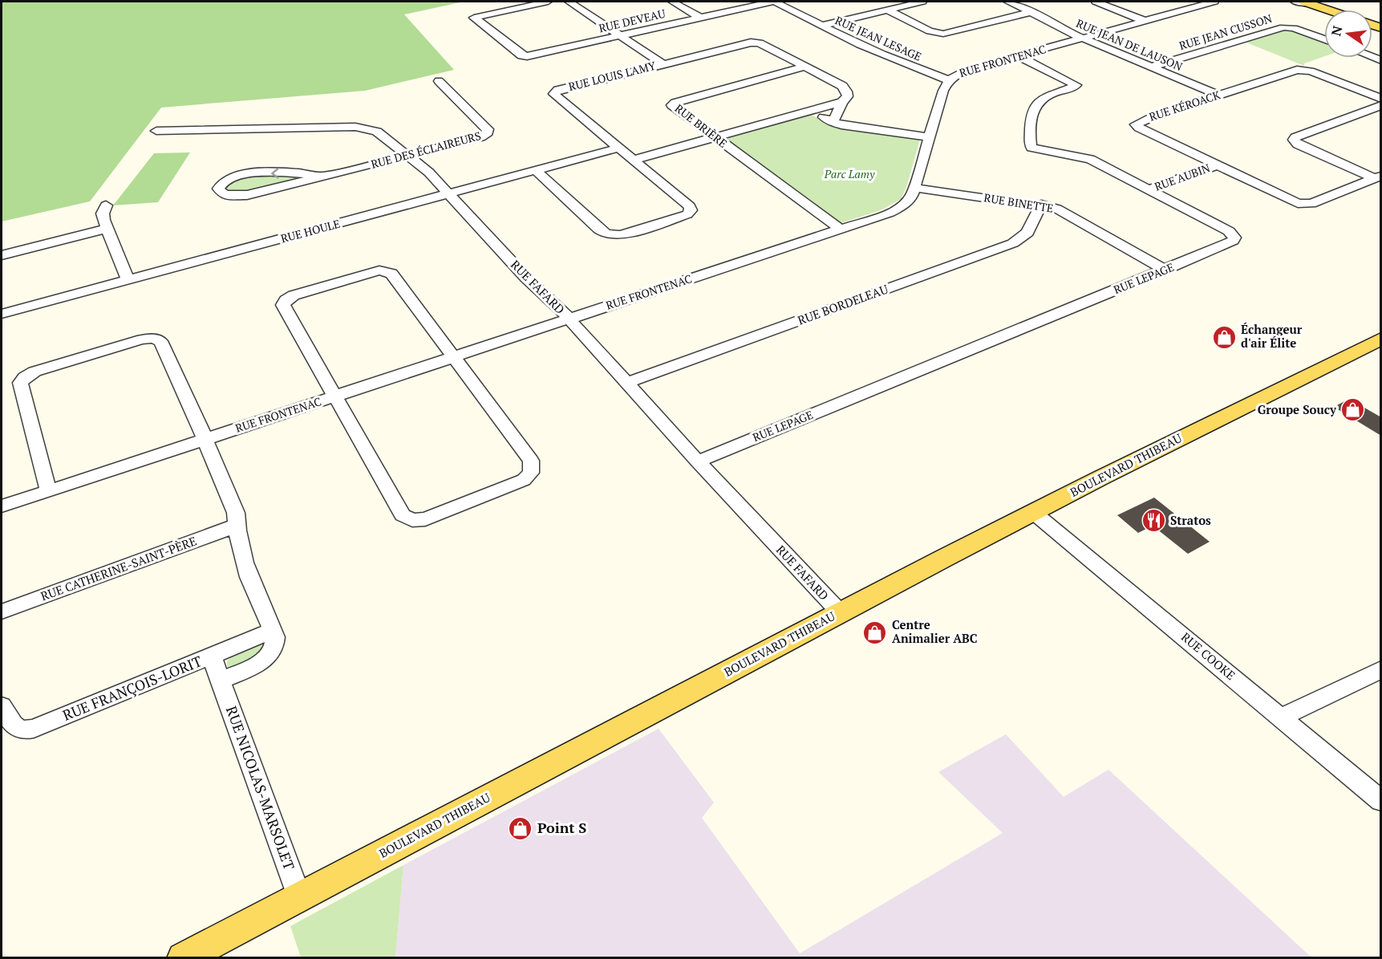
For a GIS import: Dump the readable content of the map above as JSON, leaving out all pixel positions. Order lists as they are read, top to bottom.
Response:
{
  "streets": {
    "main road": ["BOULEVARD THIBEAU"],
    "street": [
      "RUE DEVEAU",
      "RUE JEAN CUSSON",
      "RUE JEAN LESAGE",
      "RUE JEAN DE LAUSON",
      "RUE FRONTENAC",
      "RUE LOUIS LAMY",
      "RUE KÉROACK",
      "RUE BRIÈRE",
      "RUE DES ÉCLAIREURS",
      "RUE AUBIN",
      "RUE BINETTE",
      "RUE HOULE",
      "RUE LEPAGE",
      "RUE FAFARD",
      "RUE BORDELEAU",
      "RUE CATHERINE-SAINT-PÈRE",
      "RUE COOKE",
      "RUE FRANÇOIS-LORIT",
      "RUE NICOLAS-MARSOLET"
    ]
  },
  "crossings": [
    ["RUE DEVEAU", "RUE JEAN LESAGE"],
    ["RUE JEAN CUSSON", "RUE JEAN DE LAUSON"],
    ["RUE JEAN LESAGE", "RUE FRONTENAC"],
    ["RUE JEAN DE LAUSON", "RUE FRONTENAC"],
    ["RUE JEAN DE LAUSON", "RUE KÉROACK"],
    ["RUE FRONTENAC", "RUE BRIÈRE"],
    ["RUE FRONTENAC", "RUE BINETTE"],
    ["RUE FRONTENAC", "RUE LEPAGE"],
    ["RUE FRONTENAC", "RUE FAFARD"],
    ["RUE LOUIS LAMY", "RUE BRIÈRE"],
    ["RUE LOUIS LAMY", "RUE HOULE"],
    ["RUE KÉROACK", "RUE AUBIN"],
    ["RUE DES ÉCLAIREURS", "RUE FAFARD"],
    ["RUE AUBIN", "RUE LEPAGE"],
    ["RUE BINETTE", "RUE LEPAGE"],
    ["RUE BINETTE", "RUE BORDELEAU"],
    ["RUE HOULE", "RUE FAFARD"],
    ["RUE LEPAGE", "RUE FAFARD"],
    ["RUE FAFARD", "RUE BORDELEAU"],
    ["RUE FAFARD", "BOULEVARD THIBEAU"],
    ["BOULEVARD THIBEAU", "RUE COOKE"],
    ["BOULEVARD THIBEAU", "RUE NICOLAS-MARSOLET"],
    ["RUE FRANÇOIS-LORIT", "RUE NICOLAS-MARSOLET"]
  ],
  "parks": ["Parc Lamy"],
  "places": {
    "shop": [
      "Échangeur d'air Élite",
      "Groupe Soucy",
      "Centre Animalier ABC",
      "Point S"
    ],
    "restaurant": ["Stratos"]
  },
  "north": "left"
}
